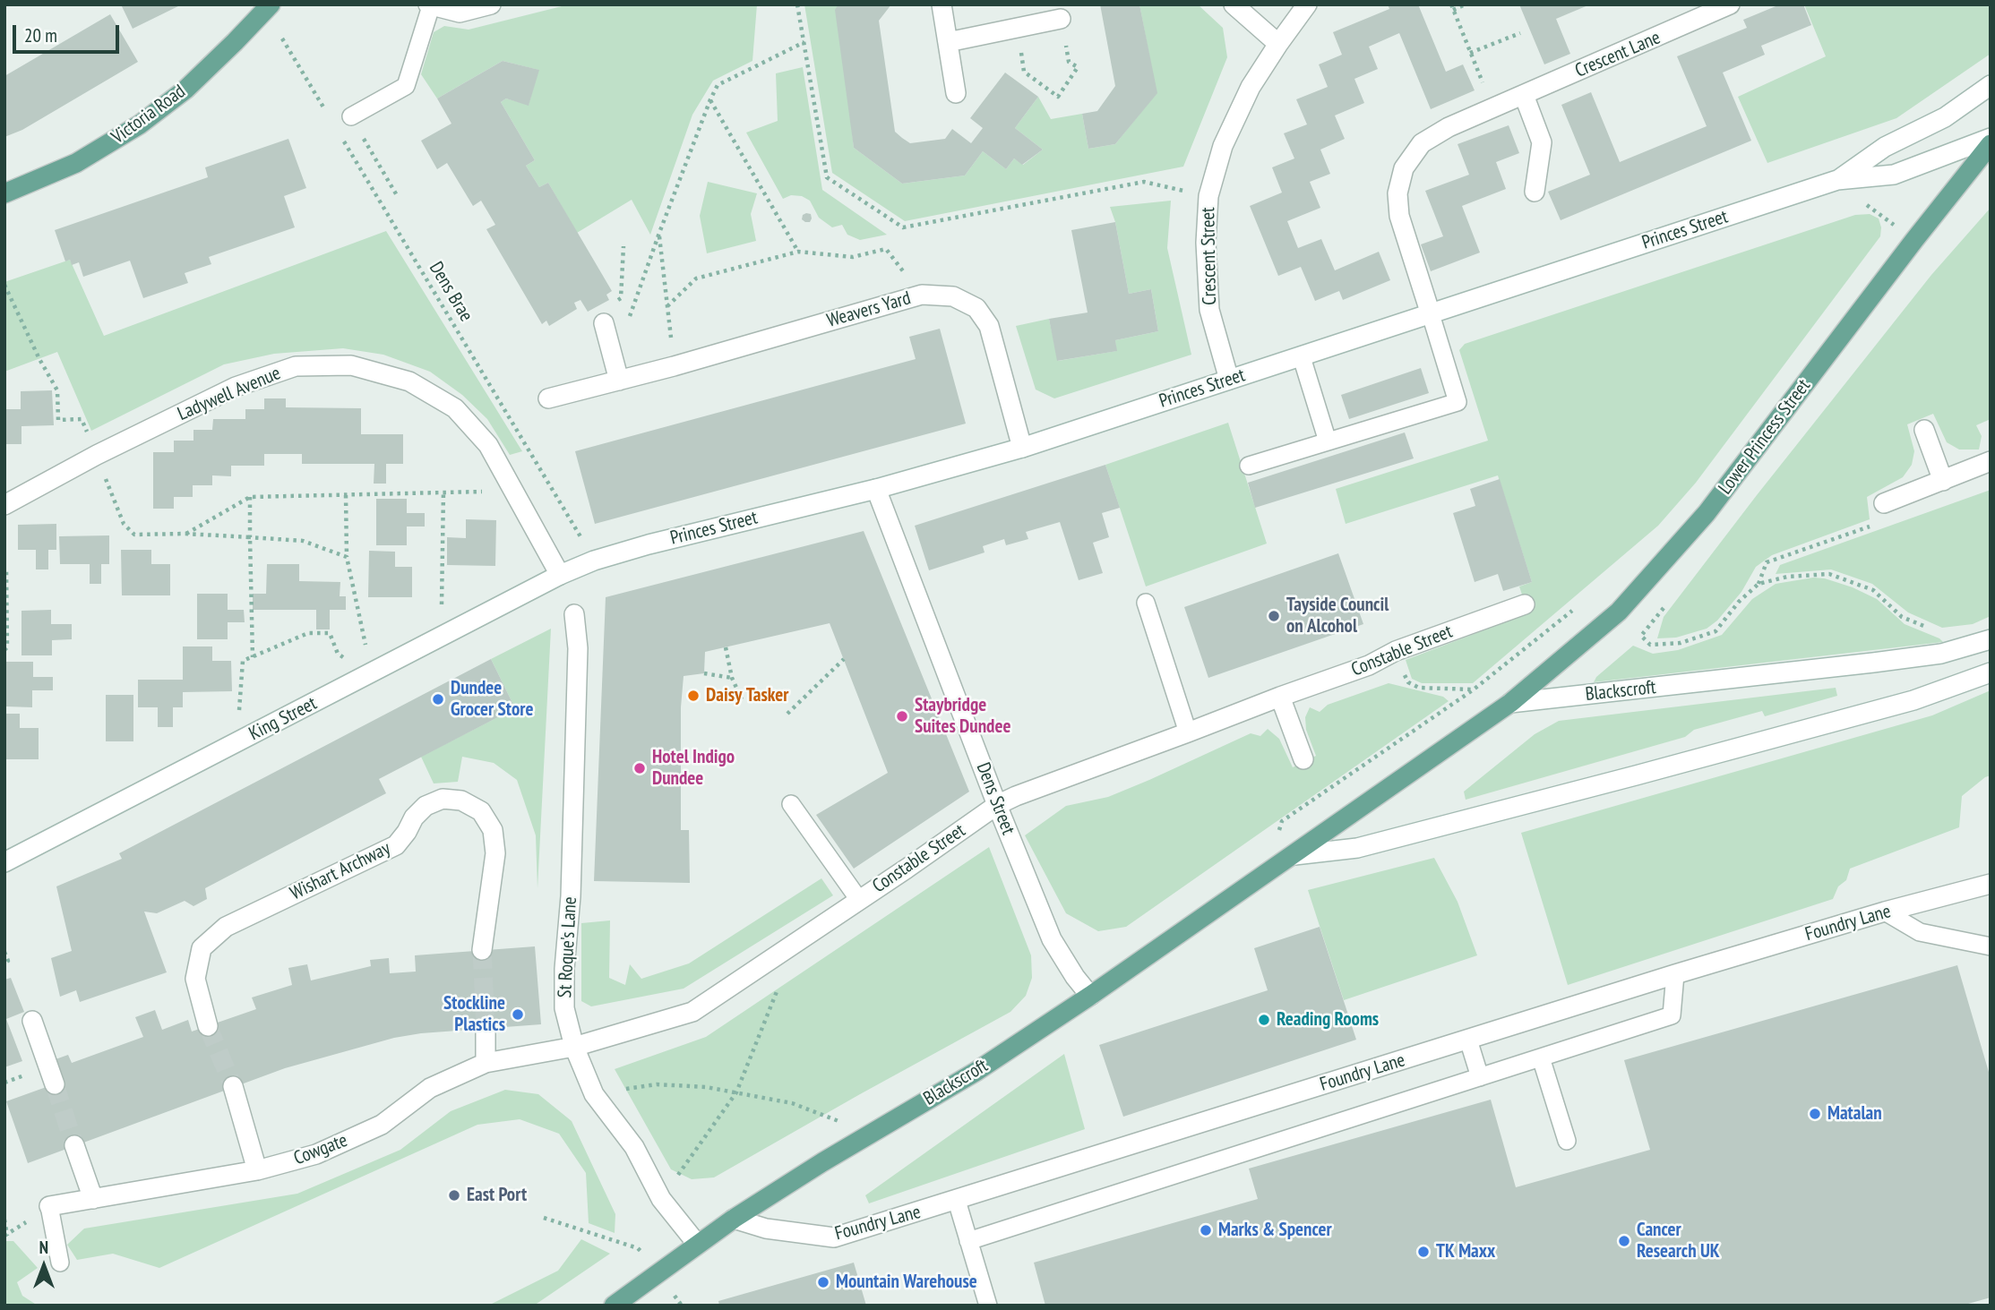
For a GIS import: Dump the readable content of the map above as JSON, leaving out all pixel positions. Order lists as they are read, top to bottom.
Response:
{
  "streets": {
    "main road": ["Victoria Road", "Lower Princess Street", "Blackscroft"],
    "street": [
      "Crescent Lane",
      "Princes Street",
      "Crescent Street",
      "Weavers Yard",
      "Ladywell Avenue",
      "Constable Street",
      "King Street",
      "Dens Street",
      "Wishart Archway",
      "Foundry Lane",
      "St Roque's Lane",
      "Cowgate"
    ],
    "path": ["Dens Brae"]
  },
  "crossings": [
    ["Crescent Lane", "Princes Street"],
    ["Princes Street", "Crescent Street"],
    ["Princes Street", "Dens Brae"],
    ["Princes Street", "Weavers Yard"],
    ["Princes Street", "Ladywell Avenue"],
    ["Princes Street", "King Street"],
    ["Princes Street", "Dens Street"],
    ["Ladywell Avenue", "King Street"],
    ["Lower Princess Street", "Blackscroft"],
    ["Constable Street", "Dens Street"],
    ["Constable Street", "St Roque's Lane"],
    ["Constable Street", "Cowgate"],
    ["Blackscroft", "Dens Street"],
    ["Blackscroft", "Foundry Lane"],
    ["Blackscroft", "St Roque's Lane"],
    ["St Roque's Lane", "Cowgate"]
  ],
  "places": [
    "Tayside Council on Alcohol",
    "Daisy Tasker",
    "Dundee Grocer Store",
    "Staybridge Suites Dundee",
    "Hotel Indigo Dundee",
    "Stockline Plastics",
    "Reading Rooms",
    "Matalan",
    "East Port",
    "Marks & Spencer",
    "Cancer Research UK",
    "TK Maxx",
    "Mountain Warehouse"
  ],
  "scale_bar": "20 m",
  "north": "top"
}
